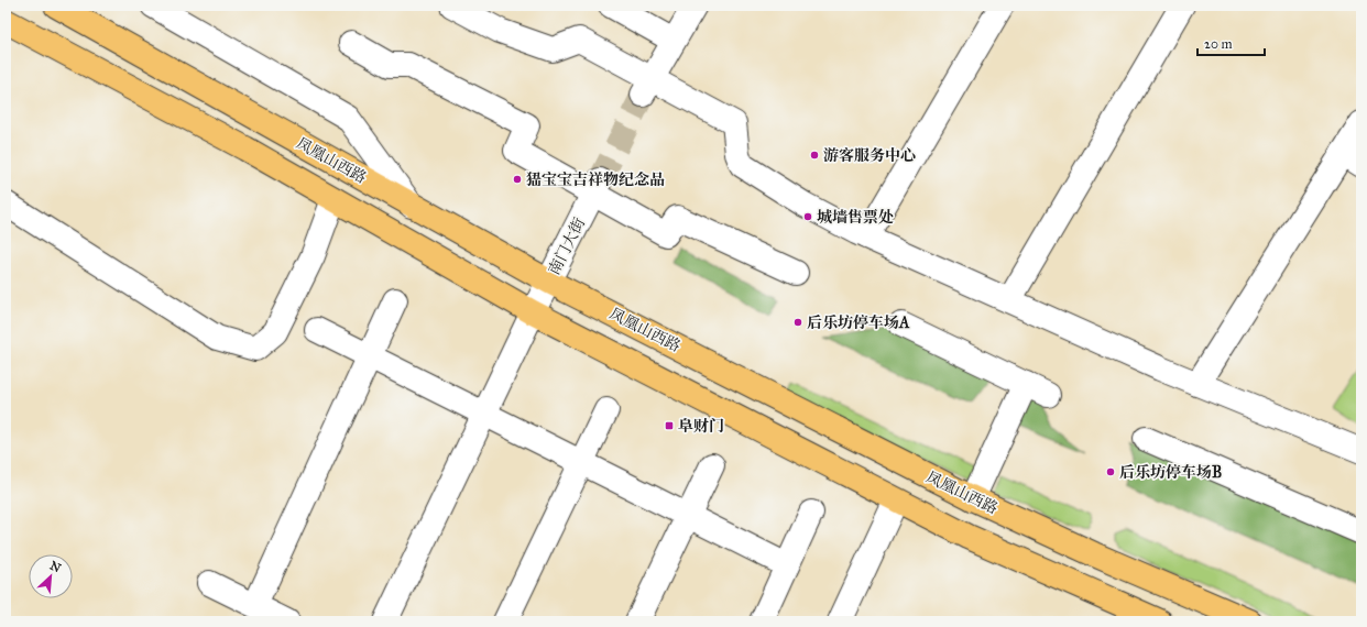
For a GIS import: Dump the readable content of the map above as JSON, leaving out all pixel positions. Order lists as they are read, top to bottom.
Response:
{
  "streets": {
    "main road": ["凤凰山西路"],
    "street": ["南门大街"]
  },
  "crossings": [
    ["凤凰山西路", "南门大街"]
  ],
  "places": {
    "other": [
      "游客服务中心",
      "峱宝宝吉祥物纪念品",
      "城墙售票处",
      "后乐坊停车场A",
      "后乐坊停车场B"
    ],
    "transit": ["阜财门"]
  },
  "scale_bar": "20 m",
  "north": "top right"
}
